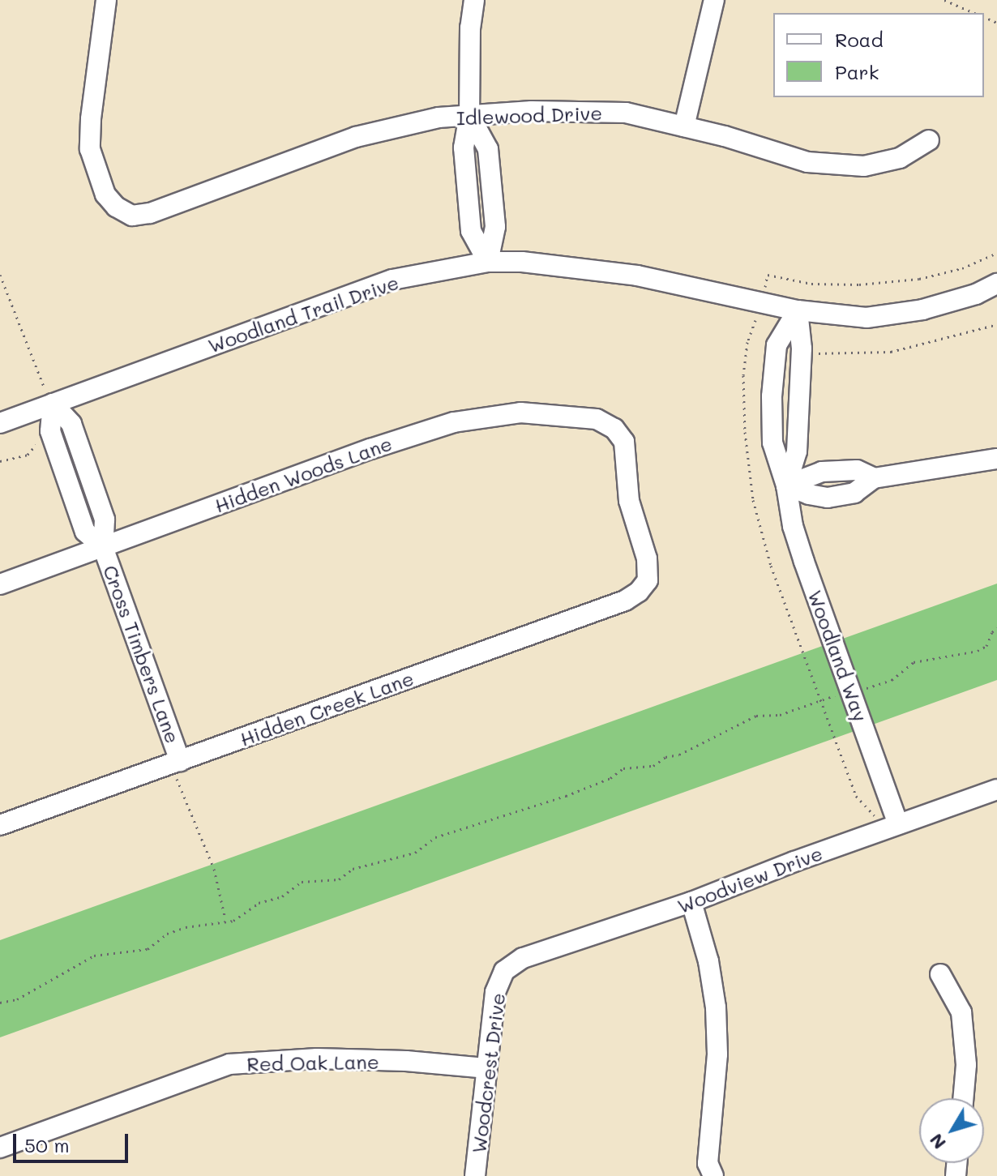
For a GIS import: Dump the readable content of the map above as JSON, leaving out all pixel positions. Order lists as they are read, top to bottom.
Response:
{
  "streets": {
    "street": [
      "Idlewood Drive",
      "Woodland Trail Drive",
      "Hidden Woods Lane",
      "Cross Timbers Lane",
      "Woodland Way",
      "Hidden Creek Lane",
      "Woodview Drive",
      "Red Oak Lane",
      "Woodcrest Drive"
    ]
  },
  "crossings": [
    ["Woodland Trail Drive", "Cross Timbers Lane"],
    ["Woodland Trail Drive", "Woodland Way"],
    ["Hidden Woods Lane", "Cross Timbers Lane"],
    ["Hidden Woods Lane", "Hidden Creek Lane"],
    ["Cross Timbers Lane", "Hidden Creek Lane"],
    ["Woodland Way", "Woodview Drive"],
    ["Woodview Drive", "Woodcrest Drive"],
    ["Red Oak Lane", "Woodcrest Drive"]
  ],
  "legend": ["Road", "Park"],
  "scale_bar": "50 m",
  "north": "bottom left"
}
